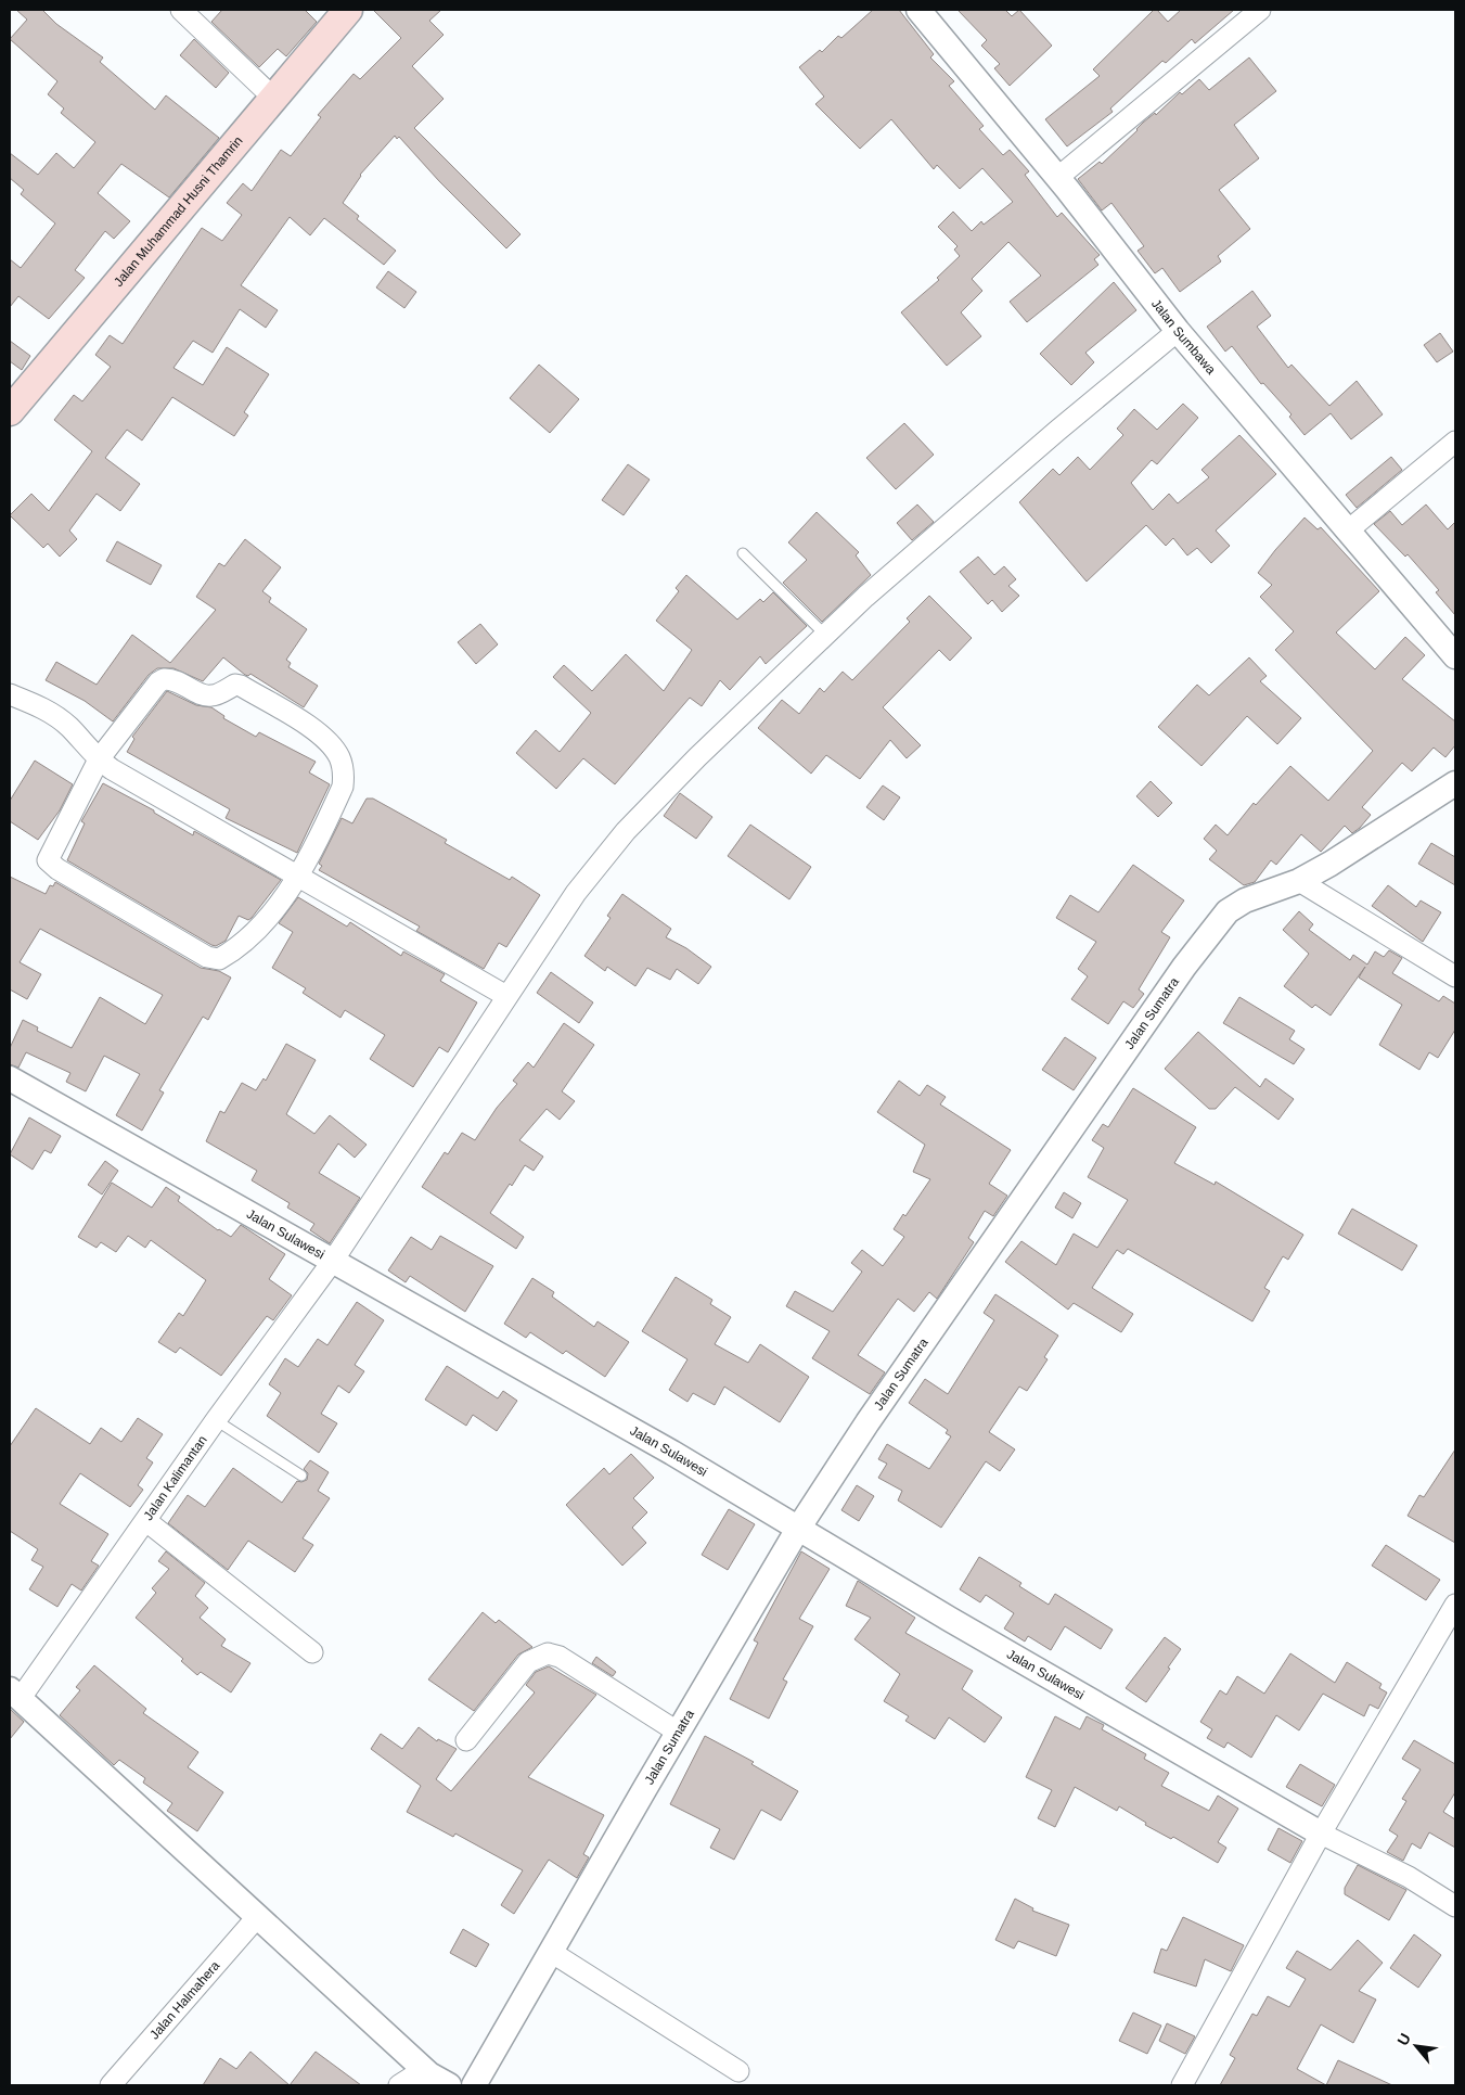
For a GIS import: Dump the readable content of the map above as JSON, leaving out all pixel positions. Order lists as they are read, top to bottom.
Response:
{
  "streets": {
    "main road": ["Jalan Muhammad Husni Thamrin"],
    "street": [
      "Jalan Sumbawa",
      "Jalan Sumatra",
      "Jalan Sulawesi",
      "Jalan Kalimantan",
      "Jalan Halmahera"
    ]
  },
  "crossings": [
    ["Jalan Sumbawa", "Jalan Kalimantan"],
    ["Jalan Sumatra", "Jalan Sulawesi"],
    ["Jalan Sulawesi", "Jalan Kalimantan"]
  ],
  "north": "top left"
}
